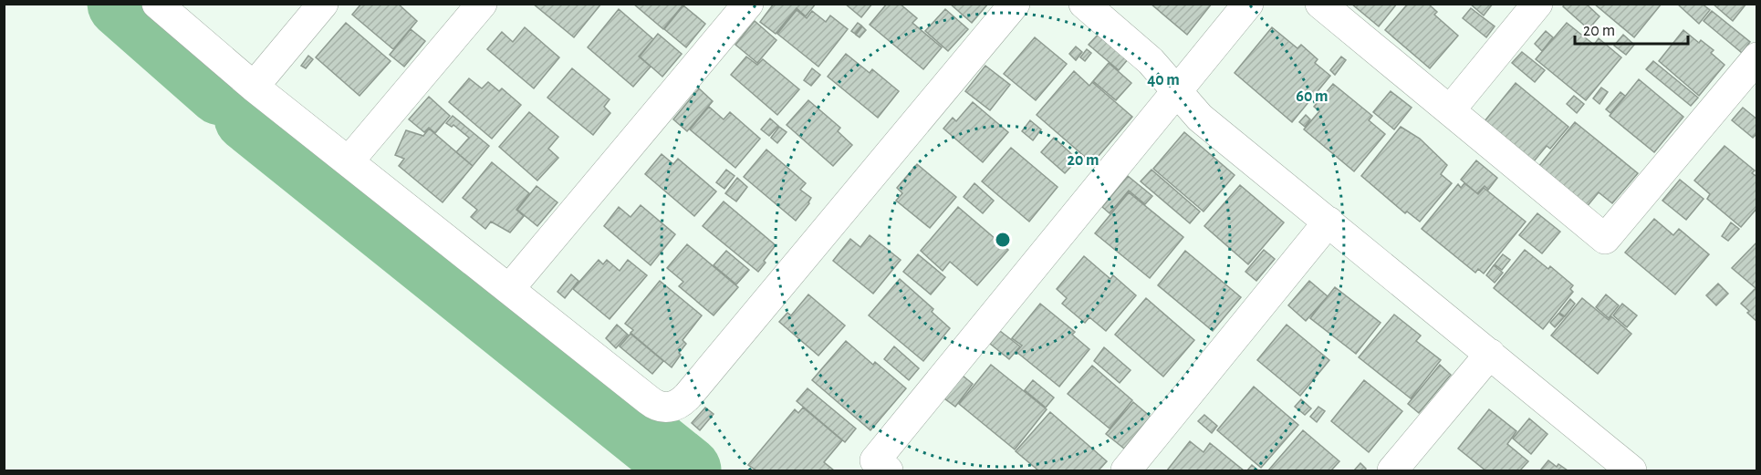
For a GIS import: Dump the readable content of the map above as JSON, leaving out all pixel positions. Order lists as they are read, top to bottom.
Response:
{
  "scale_bar": "20 m",
  "rings": ["40 m", "60 m", "20 m"]
}
